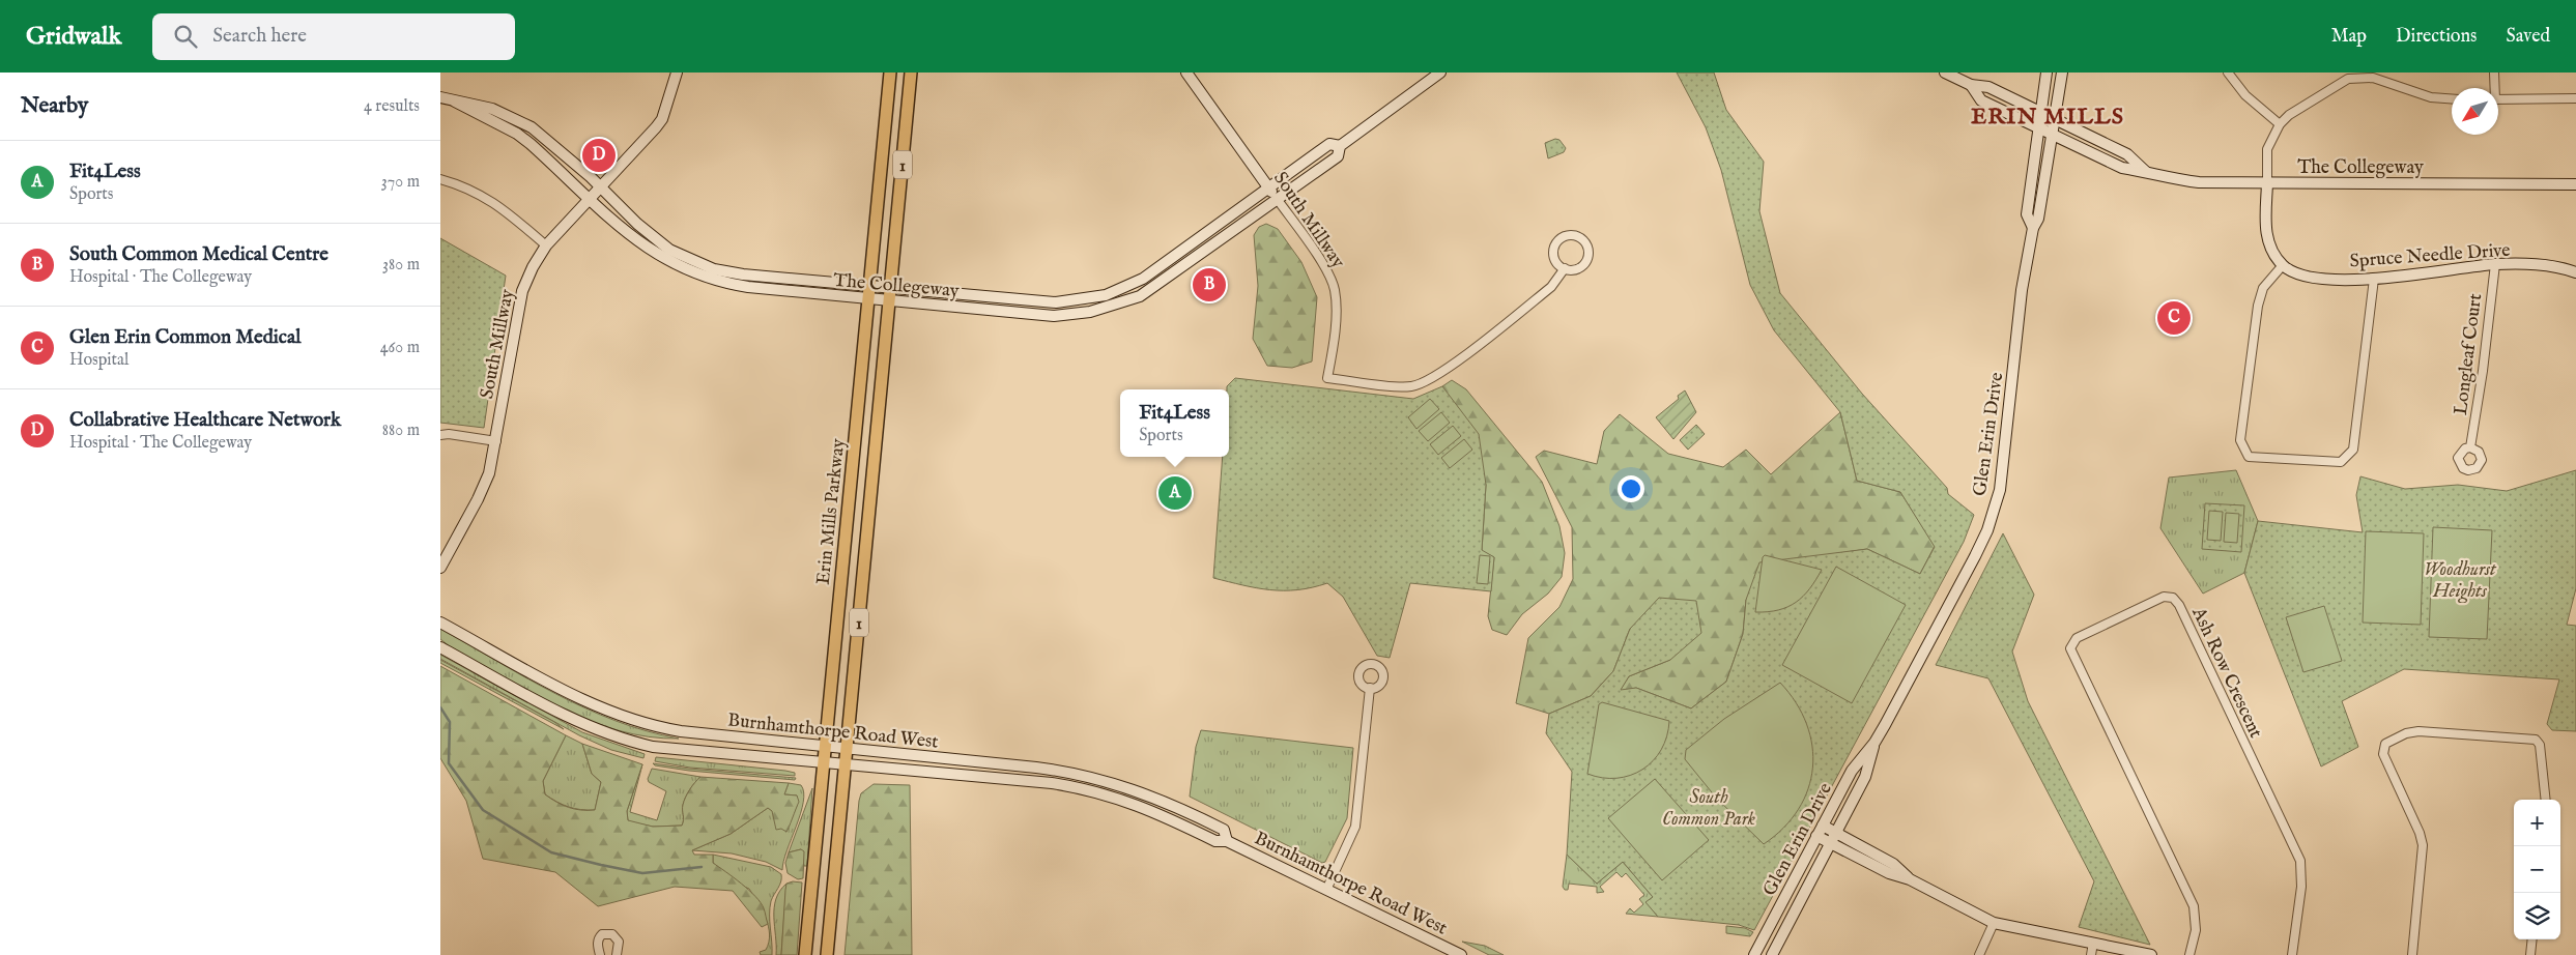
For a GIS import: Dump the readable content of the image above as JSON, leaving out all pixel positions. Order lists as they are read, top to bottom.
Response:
{
  "streets": {
    "main road": ["1", "Erin Mills Parkway"],
    "street": [
      "The Collegeway",
      "South Millway",
      "Spruce Needle Drive",
      "Longleaf Court",
      "Glen Erin Drive",
      "Ash Row Crescent",
      "Burnhamthorpe Road West"
    ]
  },
  "crossings": [
    ["The Collegeway", "South Millway"],
    ["The Collegeway", "Glen Erin Drive"],
    ["The Collegeway", "Erin Mills Parkway"],
    ["Spruce Needle Drive", "Longleaf Court"],
    ["Erin Mills Parkway", "Burnhamthorpe Road West"]
  ],
  "districts": ["ERIN MILLS"],
  "parks": ["Woodhurst Heights", "South Common Park"],
  "north": "bottom left",
  "page": {
    "header": "Gridwalk",
    "search": "Search here",
    "nav": ["Map", "Directions", "Saved"],
    "heading": ["Nearby", "4 results"],
    "pins": [
      "D",
      "B",
      "C",
      "A"
    ],
    "list": [
      {
        "mark": "A",
        "name": "Fit4Less",
        "note": "Sports",
        "value": "370 m"
      },
      {
        "mark": "B",
        "name": "South Common Medical Centre",
        "note": "Hospital · The Collegeway",
        "value": "380 m"
      },
      {
        "mark": "C",
        "name": "Glen Erin Common Medical",
        "note": "Hospital",
        "value": "460 m"
      },
      {
        "mark": "D",
        "name": "Collabrative Healthcare Network",
        "note": "Hospital · The Collegeway",
        "value": "880 m"
      }
    ],
    "popup": ["Fit4Less", "Sports"],
    "map_buttons": ["+", "−"]
  }
}
